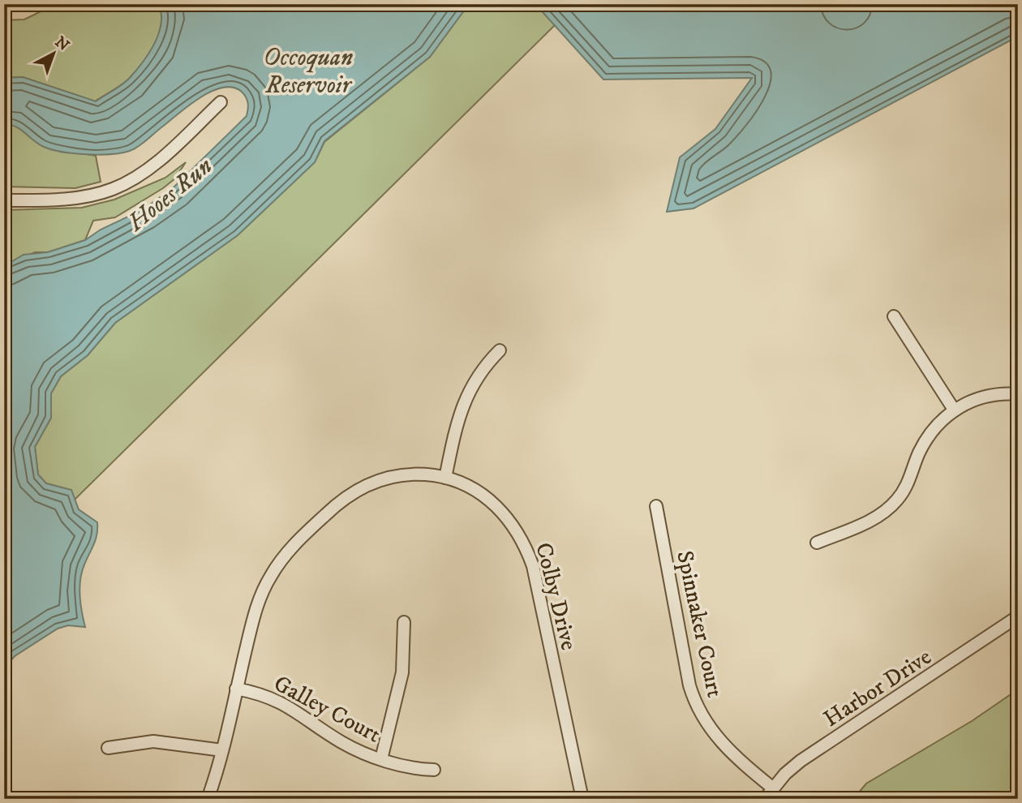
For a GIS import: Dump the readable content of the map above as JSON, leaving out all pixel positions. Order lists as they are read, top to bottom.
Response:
{
  "streets": {
    "street": [
      "Colby Drive",
      "Spinnaker Court",
      "Harbor Drive",
      "Galley Court"
    ]
  },
  "crossings": [
    ["Colby Drive", "Galley Court"],
    ["Spinnaker Court", "Harbor Drive"]
  ],
  "water": ["Occoquan Reservoir", "Hooes Run"],
  "north": "top right"
}
